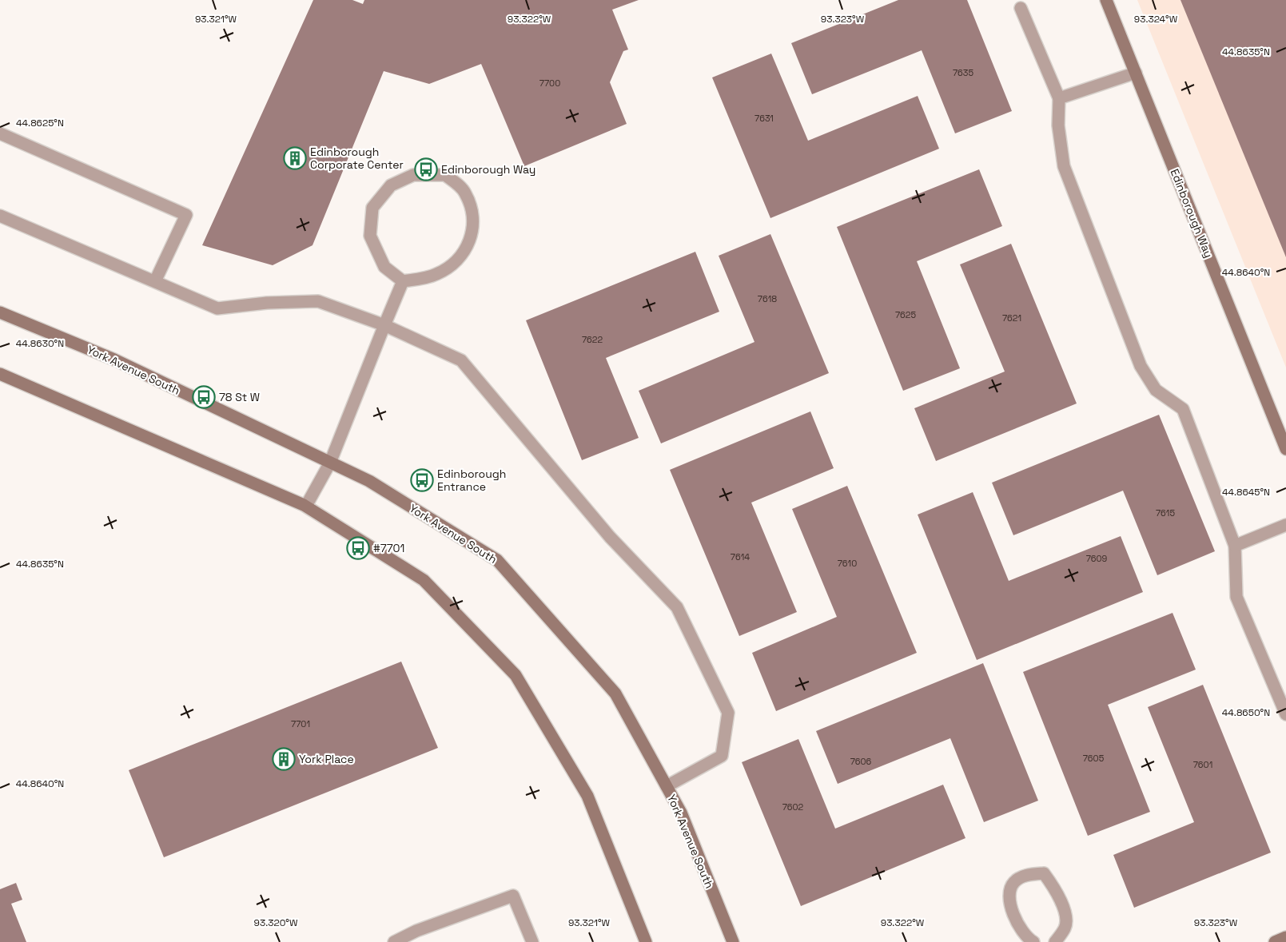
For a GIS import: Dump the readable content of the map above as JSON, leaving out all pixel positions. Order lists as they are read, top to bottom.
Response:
{
  "streets": {
    "street": ["Edinborough Way", "York Avenue South"]
  },
  "places": {
    "building": ["Edinborough Corporate Center", "York Place"],
    "bus stop": [
      "Edinborough Way",
      "78 St W",
      "Edinborough Entrance",
      "#7701"
    ]
  },
  "house_numbers": [
    "7635",
    "7700",
    "7631",
    "7618",
    "7625",
    "7621",
    "7622",
    "7615",
    "7614",
    "7609",
    "7610",
    "7701",
    "7605",
    "7606",
    "7601",
    "7602"
  ],
  "coordinates": [
    "93.321°W",
    "93.322°W",
    "93.323°W",
    "93.324°W",
    "44.8635°N",
    "44.8625°N",
    "44.8640°N",
    "44.8630°N",
    "44.8645°N",
    "44.8650°N",
    "93.320°W"
  ]
}
